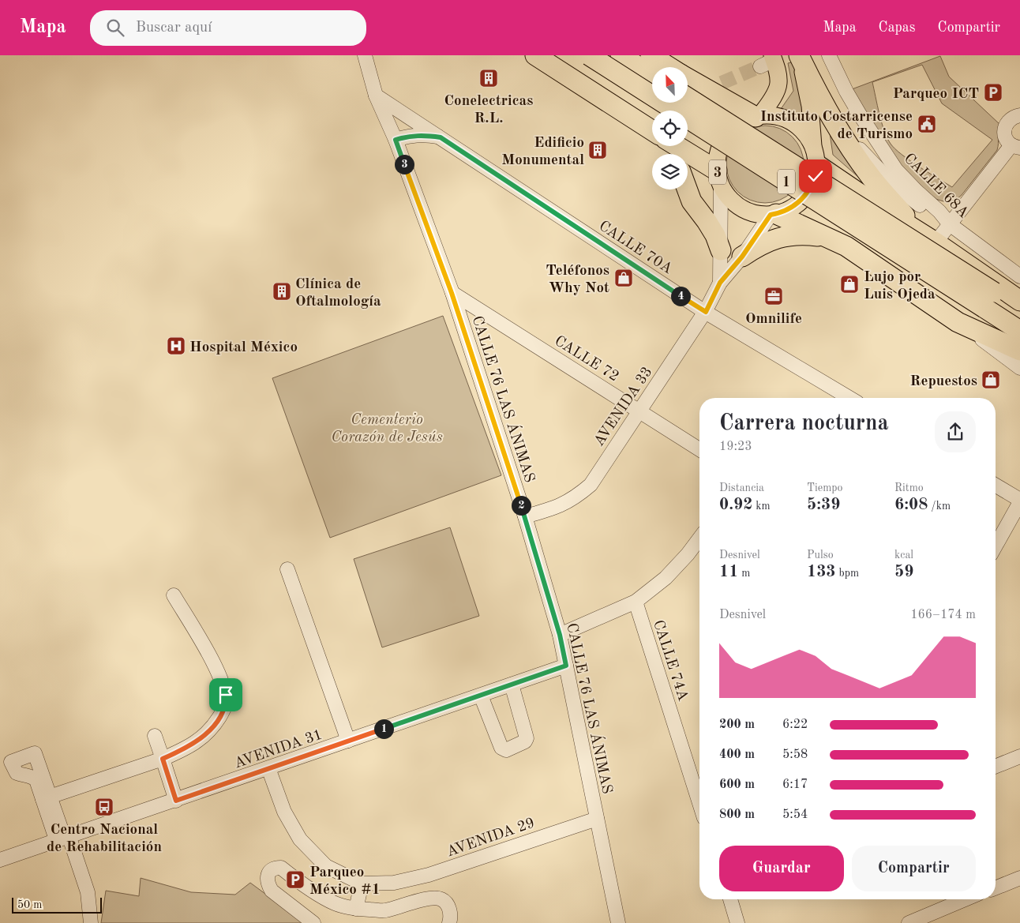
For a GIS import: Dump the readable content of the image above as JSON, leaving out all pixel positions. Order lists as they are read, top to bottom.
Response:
{
  "streets": {
    "highway": ["1"],
    "main road": ["3"],
    "street": [
      "CALLE 68A",
      "CALLE 70A",
      "CALLE 72",
      "CALLE 76 LAS ÁNIMAS",
      "AVENIDA 33",
      "CALLE 74A",
      "AVENIDA 31",
      "AVENIDA 29"
    ]
  },
  "crossings": [
    ["3", "AVENIDA 33"],
    ["CALLE 70A", "CALLE 76 LAS ÁNIMAS"],
    ["CALLE 70A", "AVENIDA 33"],
    ["CALLE 72", "CALLE 76 LAS ÁNIMAS"],
    ["CALLE 72", "AVENIDA 33"],
    ["CALLE 76 LAS ÁNIMAS", "AVENIDA 33"],
    ["CALLE 76 LAS ÁNIMAS", "AVENIDA 31"],
    ["CALLE 76 LAS ÁNIMAS", "AVENIDA 29"]
  ],
  "parks": ["Cementerio Corazón de Jesús"],
  "places": {
    "building": ["Conelectricas R.L.", "Edificio Monumental", "Clínica de Oftalmología"],
    "parking": ["Parqueo ICT", "Parqueo México #1"],
    "public building": ["Instituto Costarricense de Turismo"],
    "shop": ["Teléfonos Why Not", "Lujo por Luis Ojeda", "Repuestos"],
    "office": ["Omnilife"],
    "hospital": ["Hospital México"],
    "bus stop": ["Centro Nacional de Rehabilitación"]
  },
  "scale_bar": "50 m",
  "north": "top left",
  "page": {
    "header": "Mapa",
    "search": "Buscar aquí",
    "nav": ["Mapa", "Capas", "Compartir"],
    "pins": [
      "3",
      "4",
      "2",
      "1"
    ],
    "heading": ["Carrera nocturna", "19:23"],
    "stats": [
      ["Distancia", "0.92 km"],
      ["Tiempo", "5:39"],
      ["Ritmo", "6:08 /km"],
      ["Desnivel", "11 m"],
      ["Pulso", "133 bpm"],
      ["kcal", "59"]
    ],
    "chart": ["Desnivel", "166–174 m"],
    "list": [
      {
        "name": "200 m",
        "note": "6:22"
      },
      {
        "name": "400 m",
        "note": "5:58"
      },
      {
        "name": "600 m",
        "note": "6:17"
      },
      {
        "name": "800 m",
        "note": "5:54"
      }
    ],
    "buttons": ["Guardar", "Compartir"],
    "scale": "50 m"
  }
}
